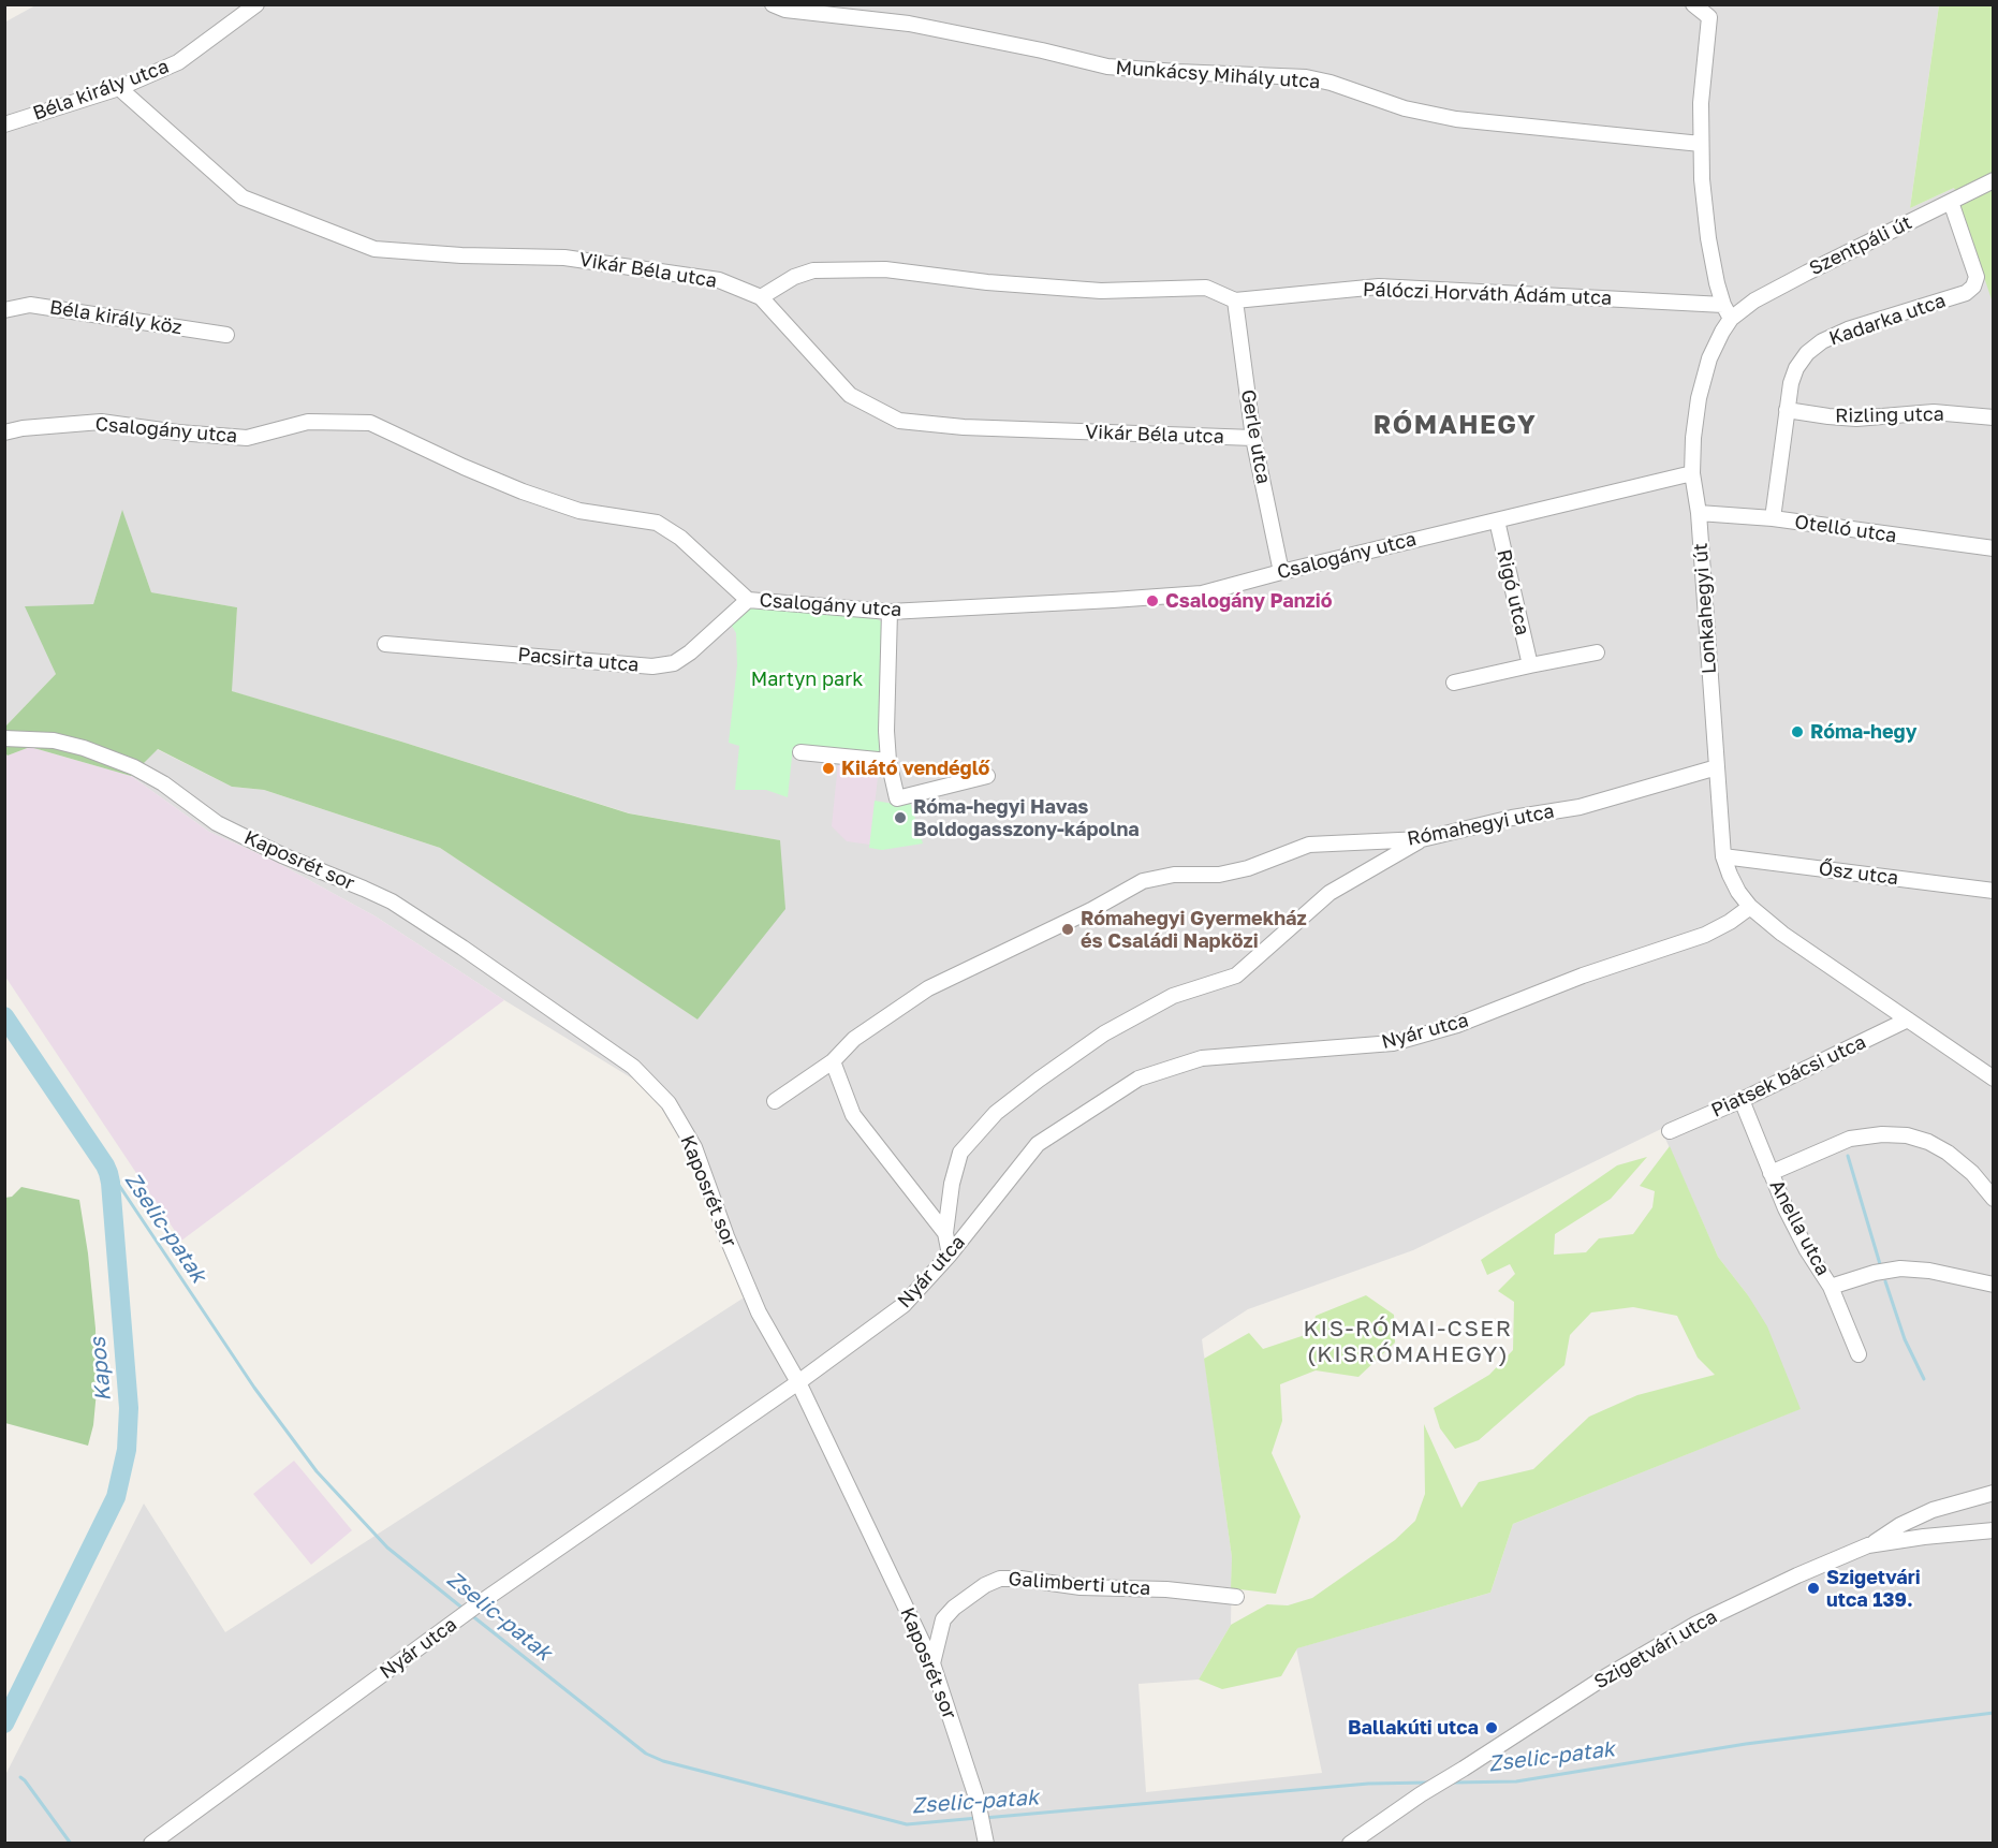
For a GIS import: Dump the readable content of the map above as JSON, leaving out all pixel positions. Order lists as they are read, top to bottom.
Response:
{
  "streets": {
    "street": [
      "Munkácsy Mihály utca",
      "Béla király utca",
      "Szentpáli út",
      "Vikár Béla utca",
      "Pálóczi Horváth Ádám utca",
      "Béla király köz",
      "Kadarka utca",
      "Rizling utca",
      "Csalogány utca",
      "Gerle utca",
      "Otelló utca",
      "Rigó utca",
      "Lonkahegyi út",
      "Pacsirta utca",
      "Rómahegyi utca",
      "Kaposrét sor",
      "Ősz utca",
      "Nyár utca",
      "Piatsek bácsi utca",
      "Anella utca",
      "Galimberti utca",
      "Szigetvári utca"
    ]
  },
  "crossings": [
    ["Béla király utca", "Vikár Béla utca"],
    ["Szentpáli út", "Kadarka utca"],
    ["Szentpáli út", "Lonkahegyi út"],
    ["Vikár Béla utca", "Pálóczi Horváth Ádám utca"],
    ["Vikár Béla utca", "Gerle utca"],
    ["Pálóczi Horváth Ádám utca", "Gerle utca"],
    ["Kadarka utca", "Rizling utca"],
    ["Kadarka utca", "Otelló utca"],
    ["Csalogány utca", "Gerle utca"],
    ["Csalogány utca", "Rigó utca"],
    ["Csalogány utca", "Lonkahegyi út"],
    ["Csalogány utca", "Pacsirta utca"],
    ["Otelló utca", "Lonkahegyi út"],
    ["Lonkahegyi út", "Rómahegyi utca"],
    ["Lonkahegyi út", "Ősz utca"],
    ["Lonkahegyi út", "Nyár utca"],
    ["Lonkahegyi út", "Piatsek bácsi utca"],
    ["Kaposrét sor", "Nyár utca"],
    ["Kaposrét sor", "Galimberti utca"],
    ["Piatsek bácsi utca", "Anella utca"]
  ],
  "districts": ["RÓMAHEGY", "KIS-RÓMAI-CSER (KISRÓMAHEGY)"],
  "water": ["Zselic-patak", "Kapos"],
  "parks": ["Martyn park"],
  "places": [
    "Csalogány Panzió",
    "Róma-hegy",
    "Kilátó vendéglő",
    "Róma-hegyi Havas Boldogasszony-kápolna",
    "Rómahegyi Gyermekház és Családi Napközi",
    "Szigetvári utca 139.",
    "Ballakúti utca"
  ]
}
